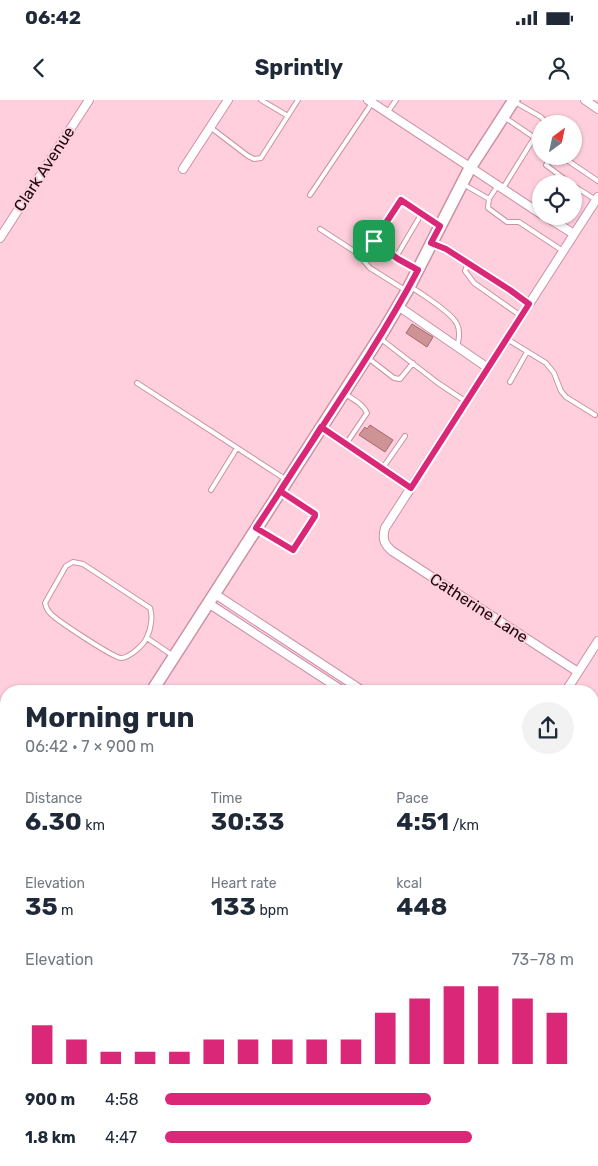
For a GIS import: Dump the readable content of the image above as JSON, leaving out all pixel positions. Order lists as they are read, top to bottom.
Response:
{
  "streets": {
    "street": ["Clark Avenue", "Catherine Lane"]
  },
  "north": "top right",
  "page": {
    "status": "06:42",
    "header": "Sprintly",
    "heading": ["Morning run", "06:42 · 7 × 900 m"],
    "stats": [
      ["Distance", "6.30 km"],
      ["Time", "30:33"],
      ["Pace", "4:51 /km"],
      ["Elevation", "35 m"],
      ["Heart rate", "133 bpm"],
      ["kcal", "448"]
    ],
    "chart": ["Elevation", "73–78 m"],
    "list": [
      {
        "name": "900 m",
        "note": "4:58"
      },
      {
        "name": "1.8 km",
        "note": "4:47"
      }
    ]
  }
}
